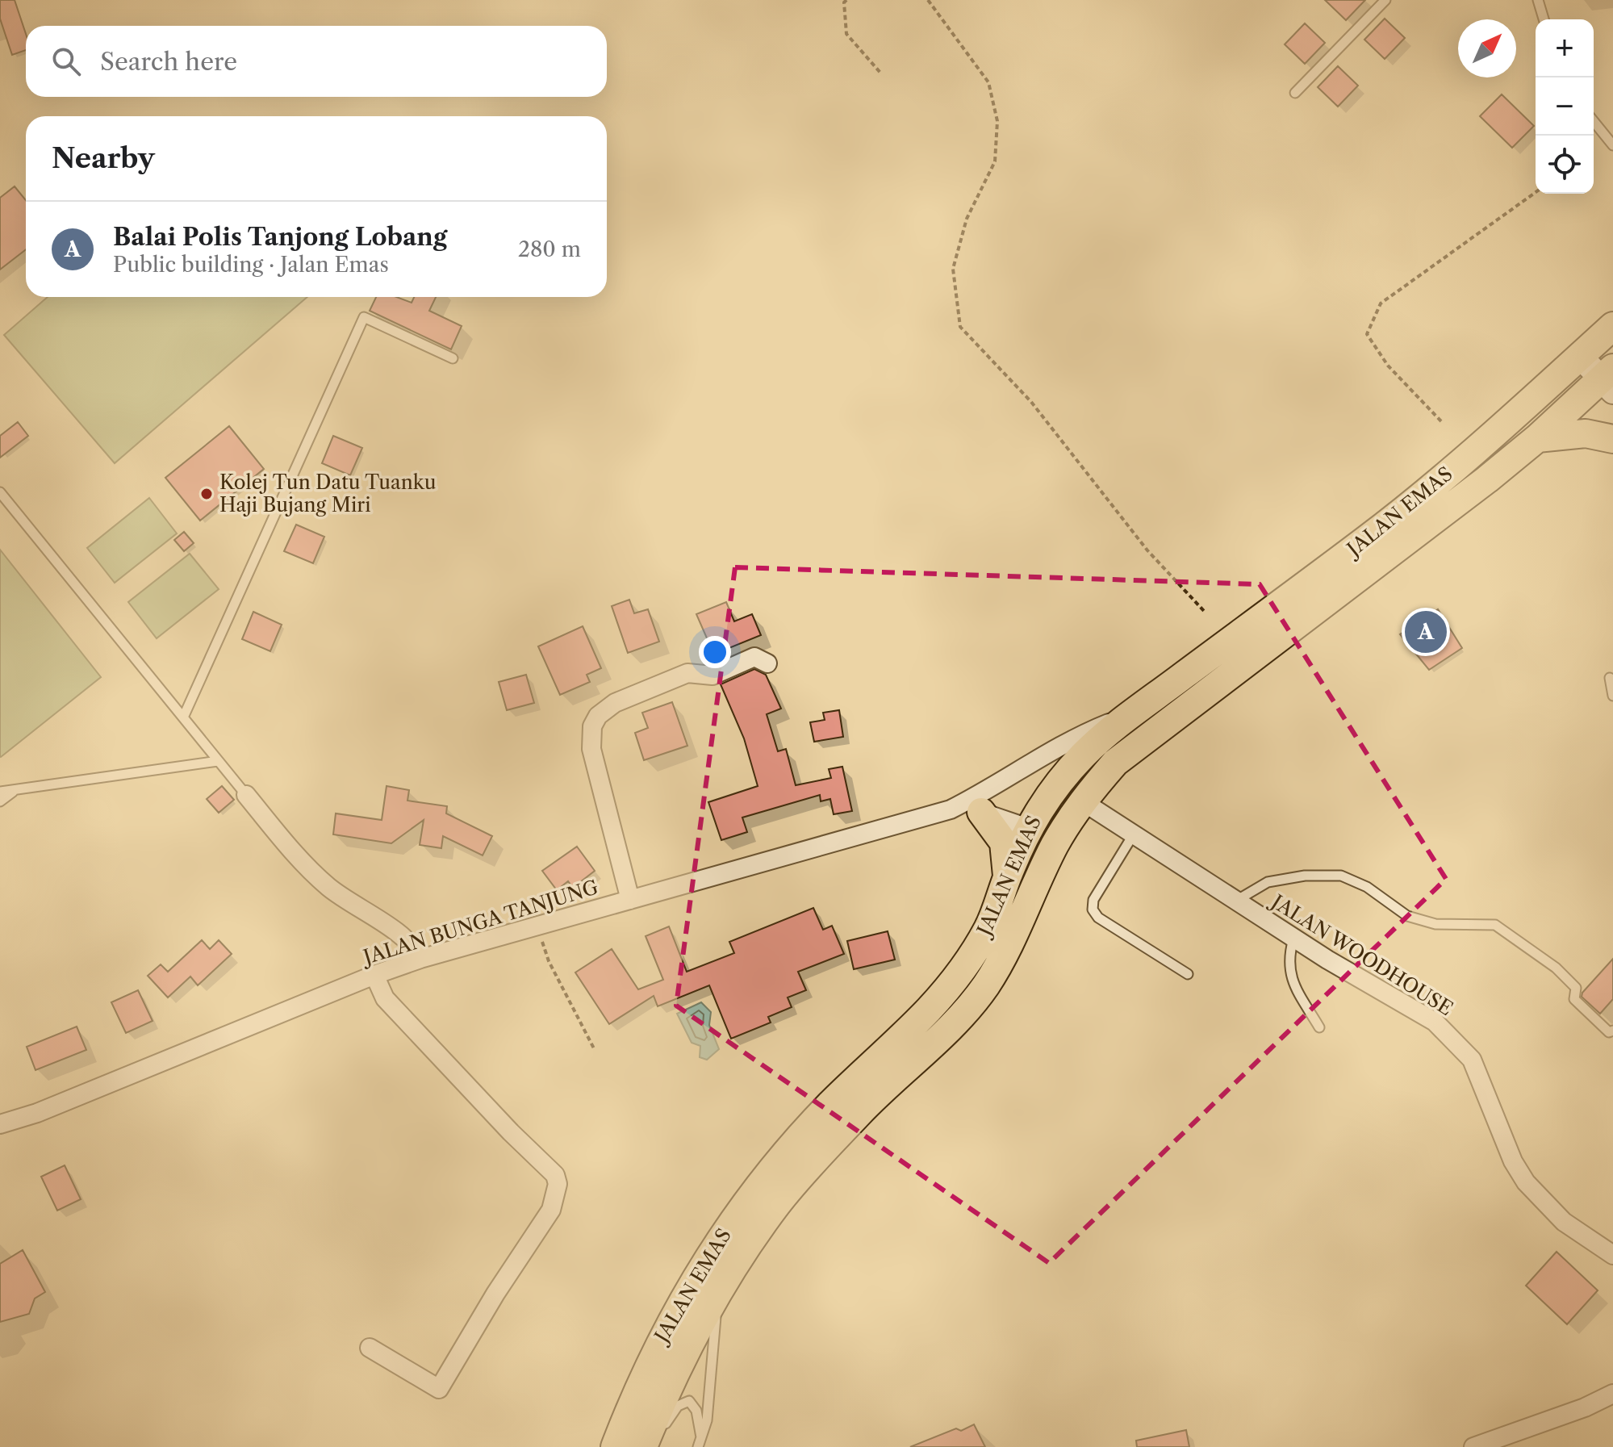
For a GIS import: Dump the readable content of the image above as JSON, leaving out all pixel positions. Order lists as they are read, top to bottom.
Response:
{
  "streets": {
    "main road": ["JALAN EMAS"],
    "street": ["JALAN BUNGA TANJUNG", "JALAN WOODHOUSE"]
  },
  "crossings": [
    ["JALAN EMAS", "JALAN WOODHOUSE"]
  ],
  "places": ["Kolej Tun Datu Tuanku Haji Bujang Miri"],
  "north": "top right",
  "page": {
    "map_buttons": ["+", "−"],
    "search": "Search here",
    "heading": "Nearby",
    "list": [
      {
        "mark": "A",
        "name": "Balai Polis Tanjong Lobang",
        "note": "Public building · Jalan Emas",
        "value": "280 m"
      }
    ],
    "pins": "A"
  }
}
